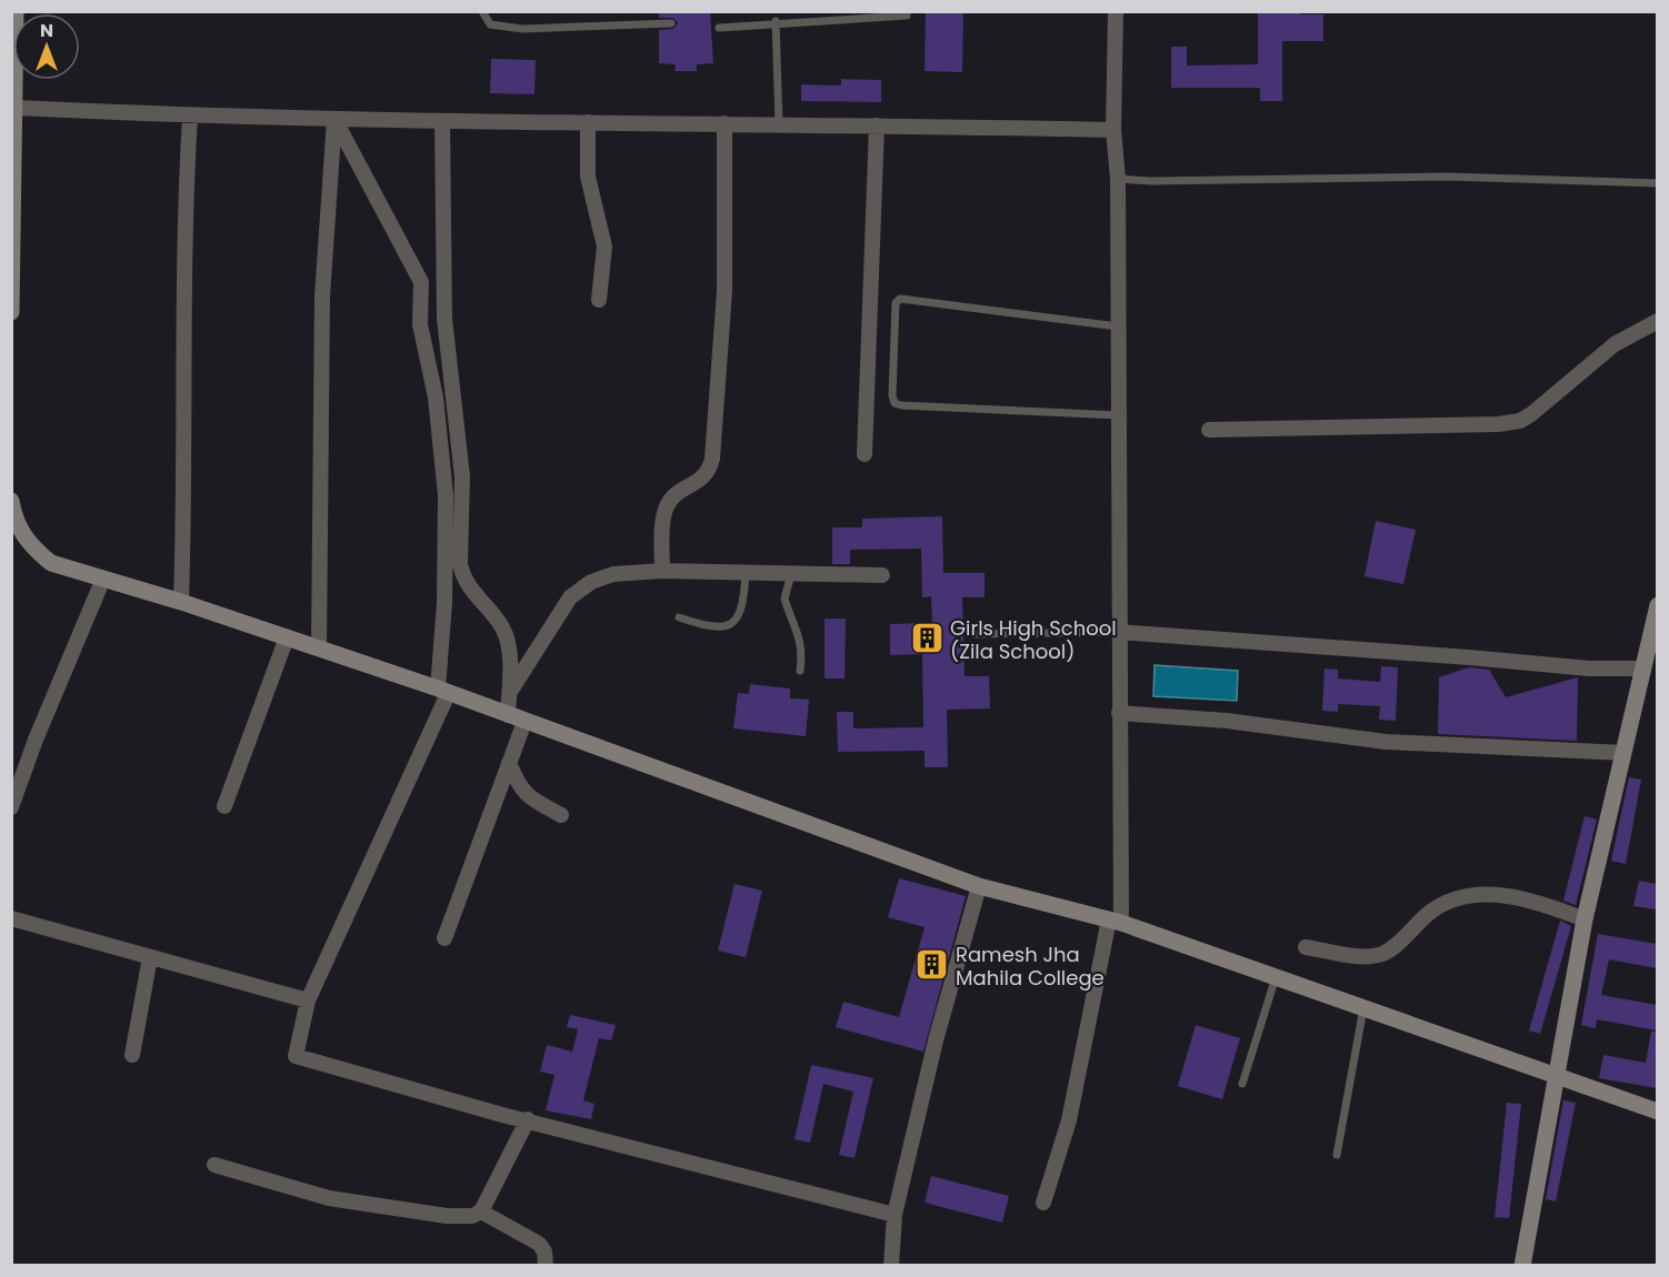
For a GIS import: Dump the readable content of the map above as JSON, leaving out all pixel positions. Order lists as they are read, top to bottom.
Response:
{
  "places": {
    "building": ["Girls High School (Zila School)", "Ramesh Jha Mahila College"]
  },
  "north": "top"
}
